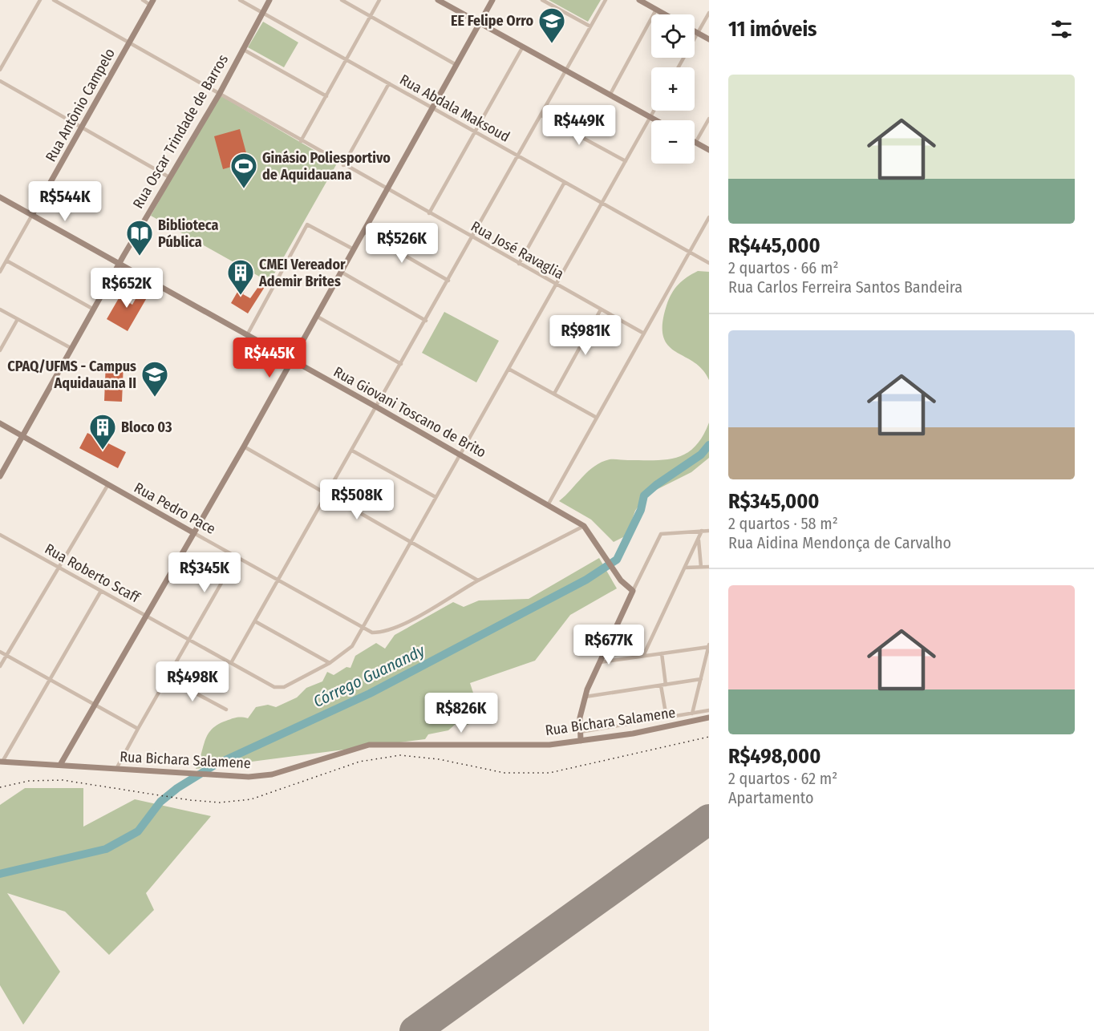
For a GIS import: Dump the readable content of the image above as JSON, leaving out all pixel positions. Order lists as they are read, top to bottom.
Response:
{
  "streets": {
    "main road": [
      "Rua Antônio Campelo",
      "Rua Oscar Trindade de Barros",
      "Rua Giovani Toscano de Brito",
      "Rua Pedro Pace",
      "Rua Bichara Salamene"
    ],
    "street": ["Rua Abdala Maksoud", "Rua José Ravaglia", "Rua Roberto Scaff"]
  },
  "crossings": [
    ["Rua Antônio Campelo", "Rua José Ravaglia"],
    ["Rua Antônio Campelo", "Rua Giovani Toscano de Brito"],
    ["Rua Abdala Maksoud", "Rua Oscar Trindade de Barros"],
    ["Rua Oscar Trindade de Barros", "Rua José Ravaglia"],
    ["Rua Oscar Trindade de Barros", "Rua Giovani Toscano de Brito"],
    ["Rua Oscar Trindade de Barros", "Rua Pedro Pace"],
    ["Rua Giovani Toscano de Brito", "Rua Pedro Pace"]
  ],
  "water": ["Córrego Guanandy"],
  "places": {
    "school or university": ["EE Felipe Orro", "CPAQ/UFMS - Campus Aquidauana II"],
    "sports": ["Ginásio Poliesportivo de Aquidauana"],
    "library": ["Biblioteca Pública"],
    "building": ["CMEI Vereador Ademir Brites", "Bloco 03"]
  },
  "page": {
    "heading": "11 imóveis",
    "map_buttons": ["+", "−"],
    "list": [
      {
        "name": "R$445,000",
        "note": "2 quartos · 66 m² · Rua Carlos Ferreira Santos Bandeira"
      },
      {
        "name": "R$345,000",
        "note": "2 quartos · 58 m² · Rua Aidina Mendonça de Carvalho"
      },
      {
        "name": "R$498,000",
        "note": "2 quartos · 62 m² · Apartamento"
      }
    ],
    "price": [
      "R$449K",
      "R$544K",
      "R$526K",
      "R$652K",
      "R$981K",
      "R$445K",
      "R$508K",
      "R$345K",
      "R$677K",
      "R$498K",
      "R$826K"
    ]
  }
}
